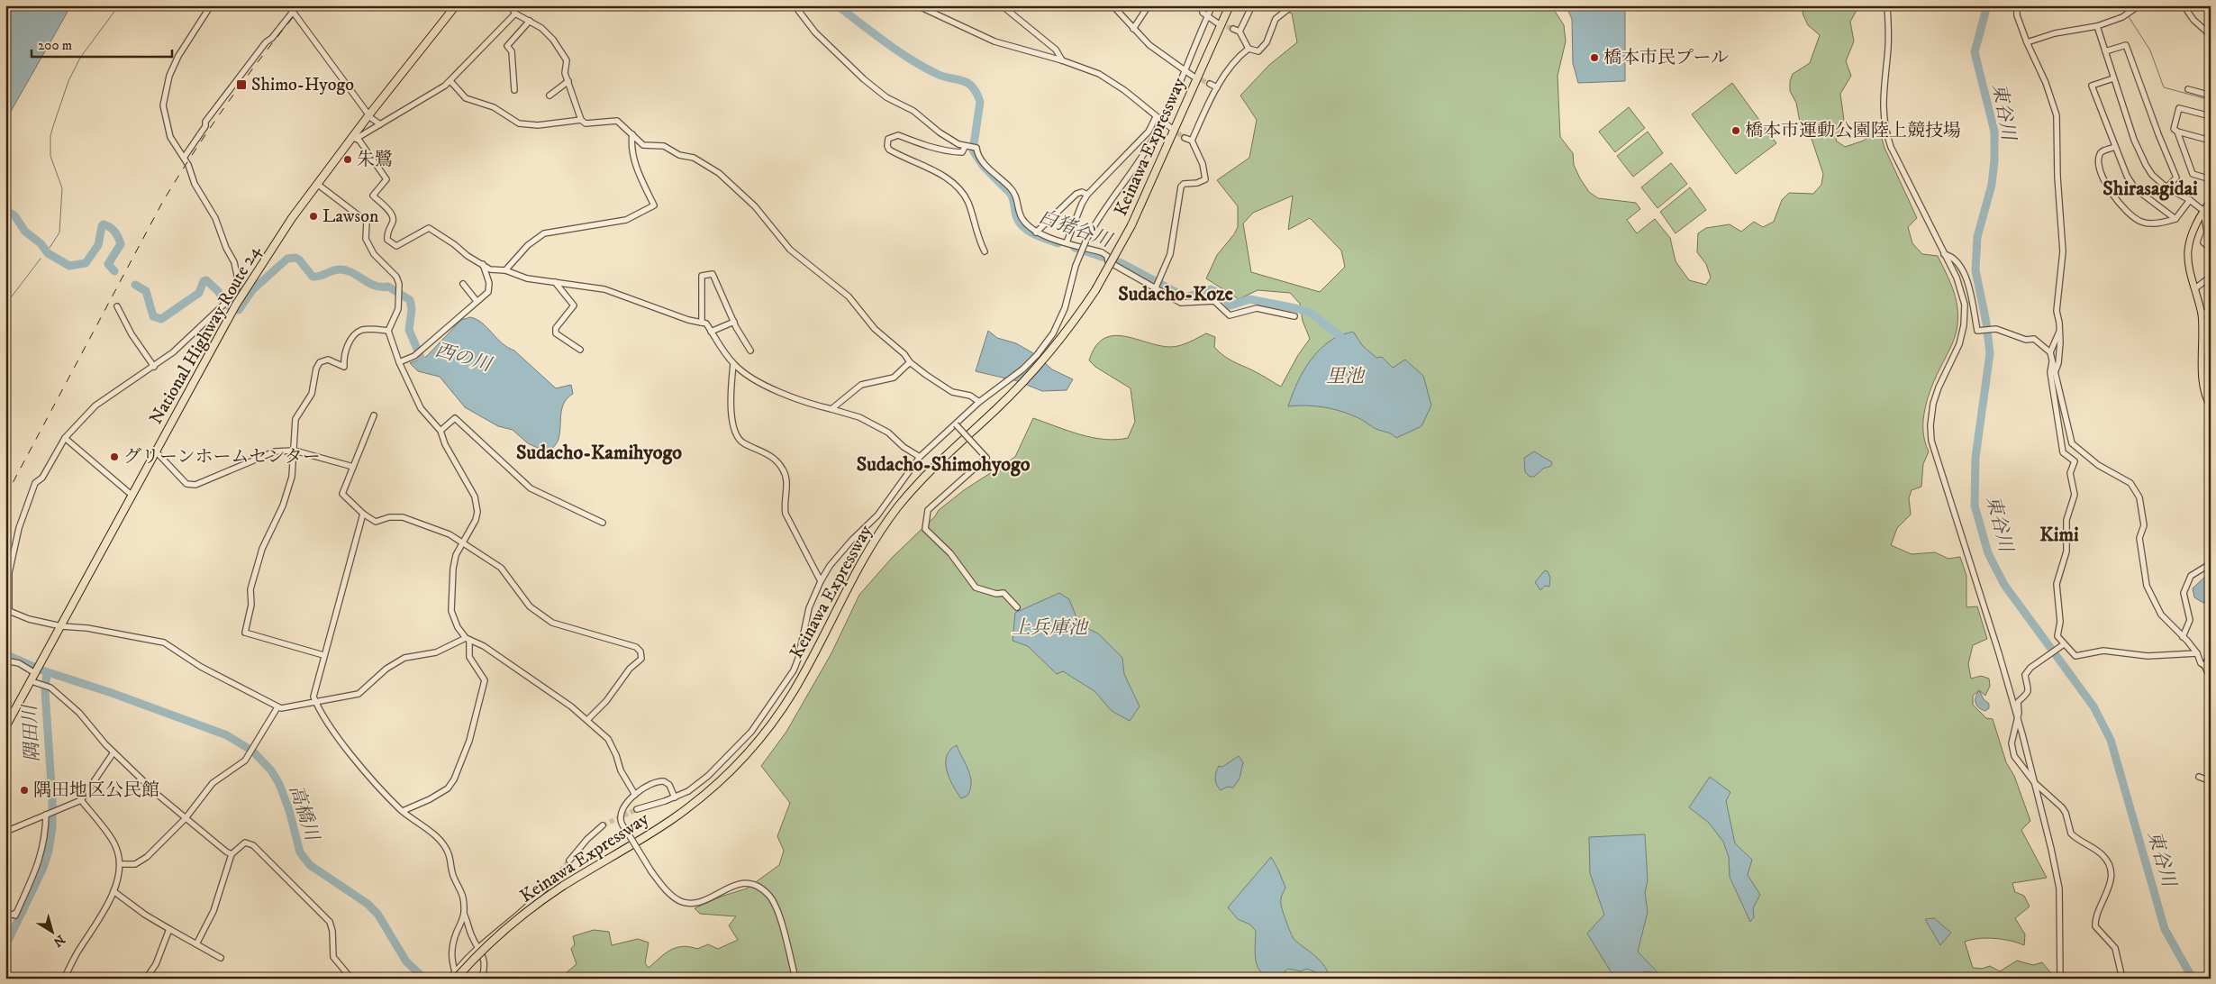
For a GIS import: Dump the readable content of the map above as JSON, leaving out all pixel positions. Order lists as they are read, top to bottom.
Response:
{
  "streets": {
    "highway": ["Keinawa Expressway", "National Highway Route 24"]
  },
  "districts": [
    "Shirasagidai",
    "Sudacho-Koze",
    "Sudacho-Kamihyogo",
    "Sudacho-Shimohyogo",
    "Kimi"
  ],
  "water": [
    "東谷川",
    "白猪谷川",
    "西の川",
    "里池",
    "上兵庫池",
    "隅田川",
    "高橋川"
  ],
  "places": {
    "other": [
      "橋本市民プール",
      "橋本市運動公園陸上競技場",
      "朱鷺",
      "Lawson",
      "グリーンホームセンター",
      "隅田地区公民館"
    ],
    "transit": ["Shimo-Hyogo"]
  },
  "scale_bar": "200 m",
  "north": "bottom right"
}
